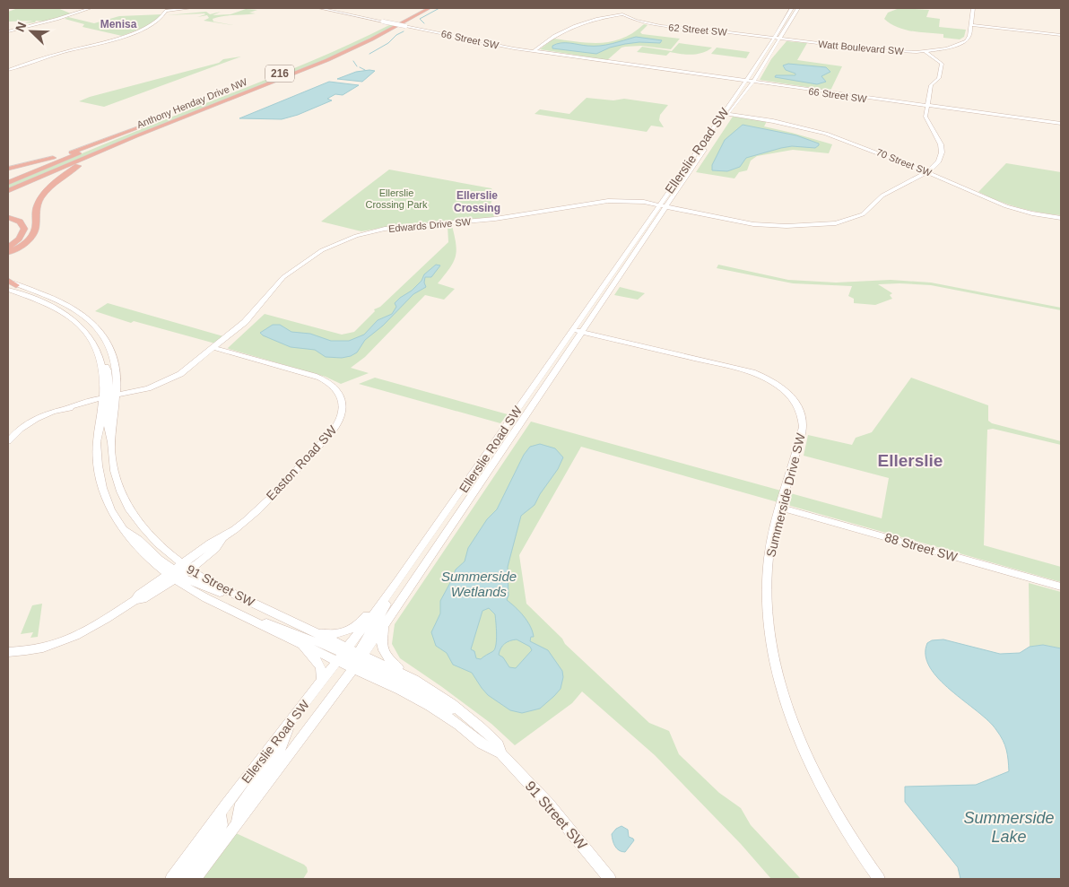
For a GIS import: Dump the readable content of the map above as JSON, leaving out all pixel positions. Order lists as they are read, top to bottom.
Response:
{
  "streets": {
    "highway": ["216", "Anthony Henday Drive NW"],
    "main road": [
      "62 Street SW",
      "66 Street SW",
      "Watt Boulevard SW",
      "Ellerslie Road SW",
      "70 Street SW",
      "Edwards Drive SW",
      "Easton Road SW",
      "Summerside Drive SW",
      "88 Street SW",
      "91 Street SW"
    ]
  },
  "crossings": [
    ["62 Street SW", "Watt Boulevard SW"],
    ["66 Street SW", "Ellerslie Road SW"],
    ["Watt Boulevard SW", "Ellerslie Road SW"],
    ["Ellerslie Road SW", "70 Street SW"],
    ["Ellerslie Road SW", "Edwards Drive SW"],
    ["Ellerslie Road SW", "Summerside Drive SW"],
    ["Ellerslie Road SW", "91 Street SW"],
    ["Edwards Drive SW", "Easton Road SW"],
    ["Edwards Drive SW", "91 Street SW"],
    ["Easton Road SW", "91 Street SW"],
    ["Summerside Drive SW", "88 Street SW"]
  ],
  "districts": ["Menisa", "Ellerslie Crossing", "Ellerslie"],
  "water": ["Summerside Wetlands", "Summerside Lake"],
  "parks": ["Ellerslie Crossing Park"],
  "north": "top left"
}
